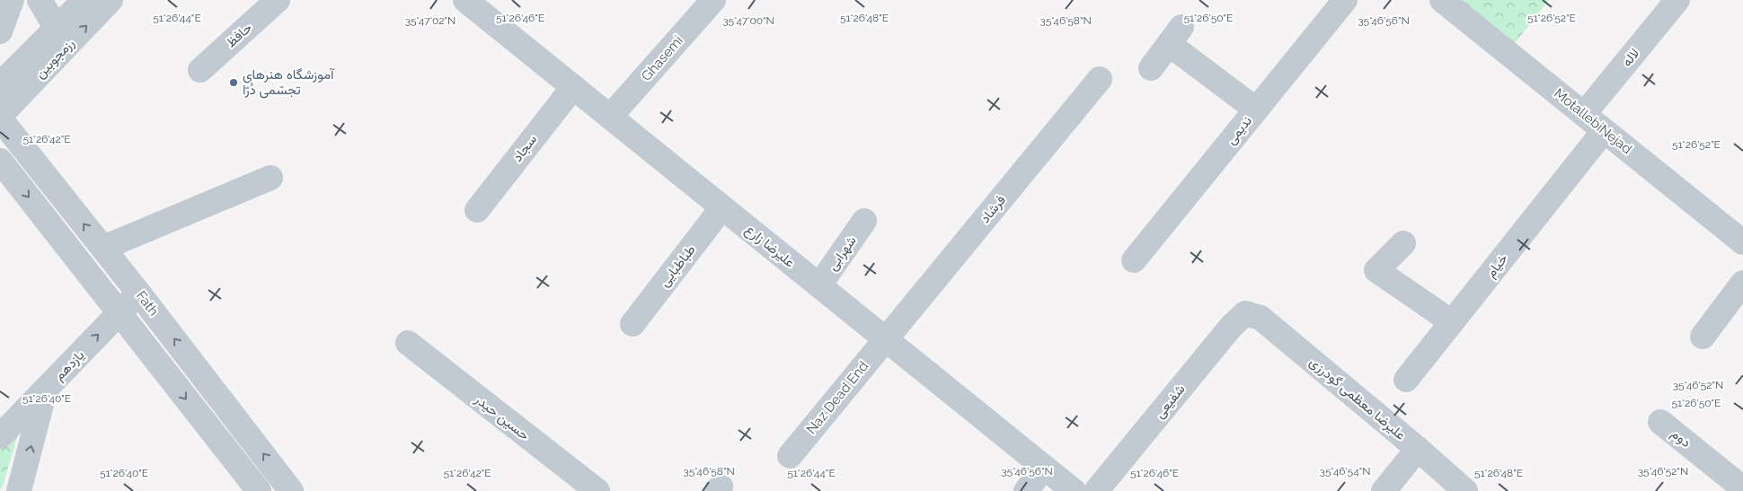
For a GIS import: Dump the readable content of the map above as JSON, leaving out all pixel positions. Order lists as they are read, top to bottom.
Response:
{
  "streets": {
    "street": [
      "حافظ",
      "لاله",
      "رزمجوبین",
      "Ghasemi",
      "MotallebiNejad",
      "ندیمی",
      "سجاد",
      "فرشاد",
      "علیرضا زارع",
      "شهرابی",
      "طباطبایی",
      "خیام",
      "Fath",
      "یازدهم",
      "Naz Dead End",
      "علیرضا معظمی گودرزی",
      "شفیعی",
      "حسین حیدر",
      "دوم"
    ]
  },
  "crossings": [
    ["لاله", "MotallebiNejad"],
    ["رزمجوبین", "Fath"],
    ["Ghasemi", "علیرضا زارع"],
    ["MotallebiNejad", "خیام"],
    ["سجاد", "علیرضا زارع"],
    ["فرشاد", "علیرضا زارع"],
    ["فرشاد", "Naz Dead End"],
    ["علیرضا زارع", "شهرابی"],
    ["علیرضا زارع", "طباطبایی"],
    ["علیرضا زارع", "Naz Dead End"],
    ["Fath", "یازدهم"],
    ["علیرضا معظمی گودرزی", "شفیعی"]
  ],
  "one_way": ["یازدهم"],
  "places": ["آموزشگاه هنرهای تجسّمی دُرّا"],
  "coordinates": [
    "51°26'52\"E",
    "51°26'44\"E",
    "51°26'46\"E",
    "51°26'48\"E",
    "51°26'50\"E",
    "35°47'02\"N",
    "35°47'00\"N",
    "35°46'58\"N",
    "35°46'56\"N",
    "51°26'42\"E",
    "35°46'52\"N",
    "51°26'40\"E",
    "35°46'54\"N"
  ]
}
